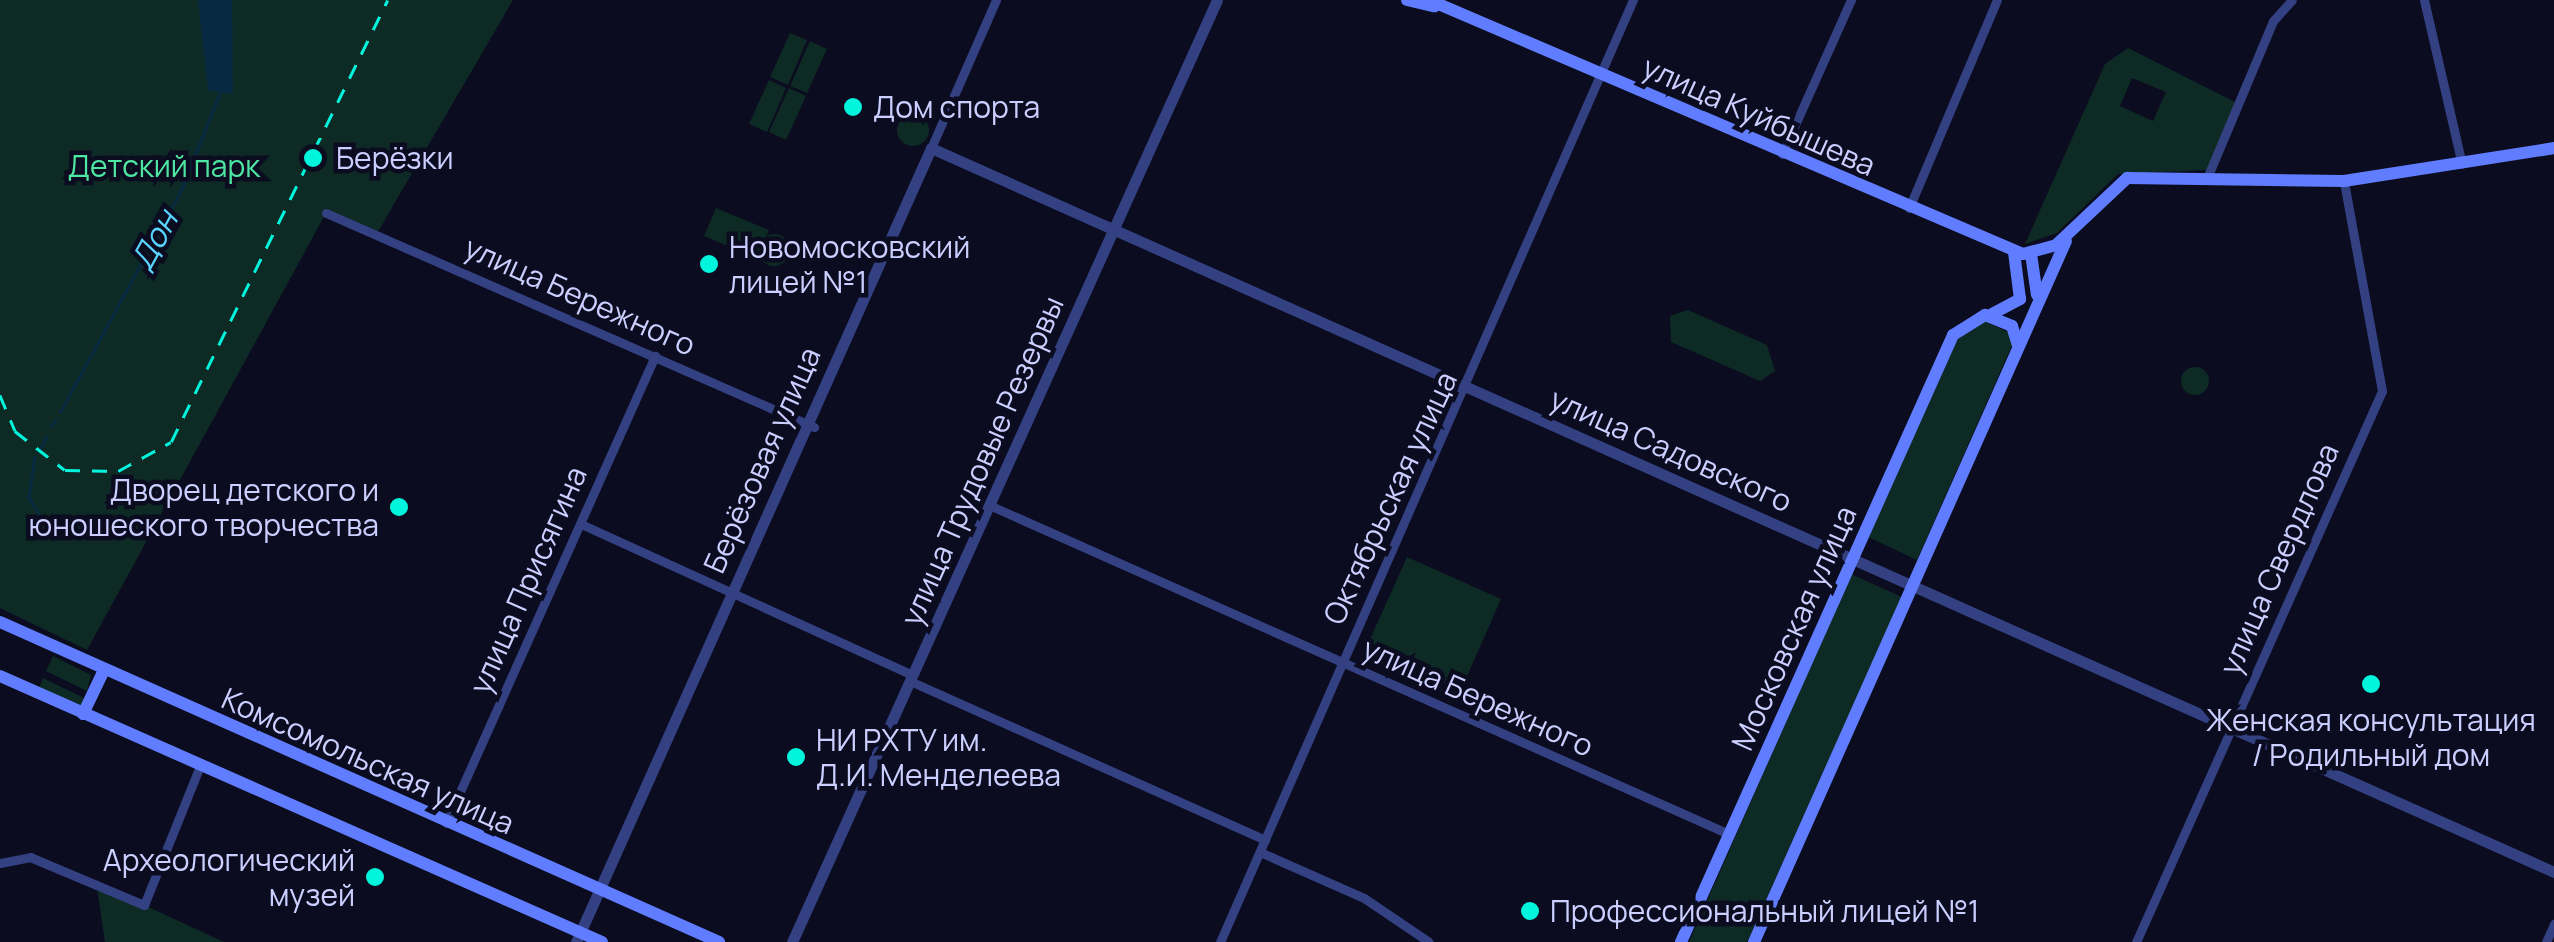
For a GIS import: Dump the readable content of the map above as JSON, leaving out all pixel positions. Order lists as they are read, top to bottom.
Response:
{
  "streets": {
    "main road": ["улица Куйбышева", "Московская улица", "Комсомольская улица"],
    "street": [
      "улица Бережного",
      "улица Садовского",
      "Берёзовая улица",
      "улица Трудовые Резервы",
      "Октябрьская улица",
      "улица Свердлова",
      "улица Присягина"
    ]
  },
  "crossings": [
    ["улица Куйбышева", "Октябрьская улица"],
    ["улица Бережного", "Берёзовая улица"],
    ["улица Бережного", "улица Трудовые Резервы"],
    ["улица Бережного", "Октябрьская улица"],
    ["улица Бережного", "улица Присягина"],
    ["улица Бережного", "Московская улица"],
    ["улица Садовского", "Берёзовая улица"],
    ["улица Садовского", "улица Трудовые Резервы"],
    ["улица Садовского", "Октябрьская улица"],
    ["улица Садовского", "улица Свердлова"],
    ["улица Садовского", "Московская улица"],
    ["Берёзовая улица", "Комсомольская улица"],
    ["улица Присягина", "Комсомольская улица"]
  ],
  "water": ["Дон"],
  "parks": ["Детский парк"],
  "places": [
    "Дом спорта",
    "Берёзки",
    "Новомосковский лицей №1",
    "Дворец детского и юношеского творчества",
    "Женская консультация / Родильный дом",
    "НИ РХТУ им. Д.И. Менделеева",
    "Археологический музей",
    "Профессиональный лицей №1"
  ]
}
